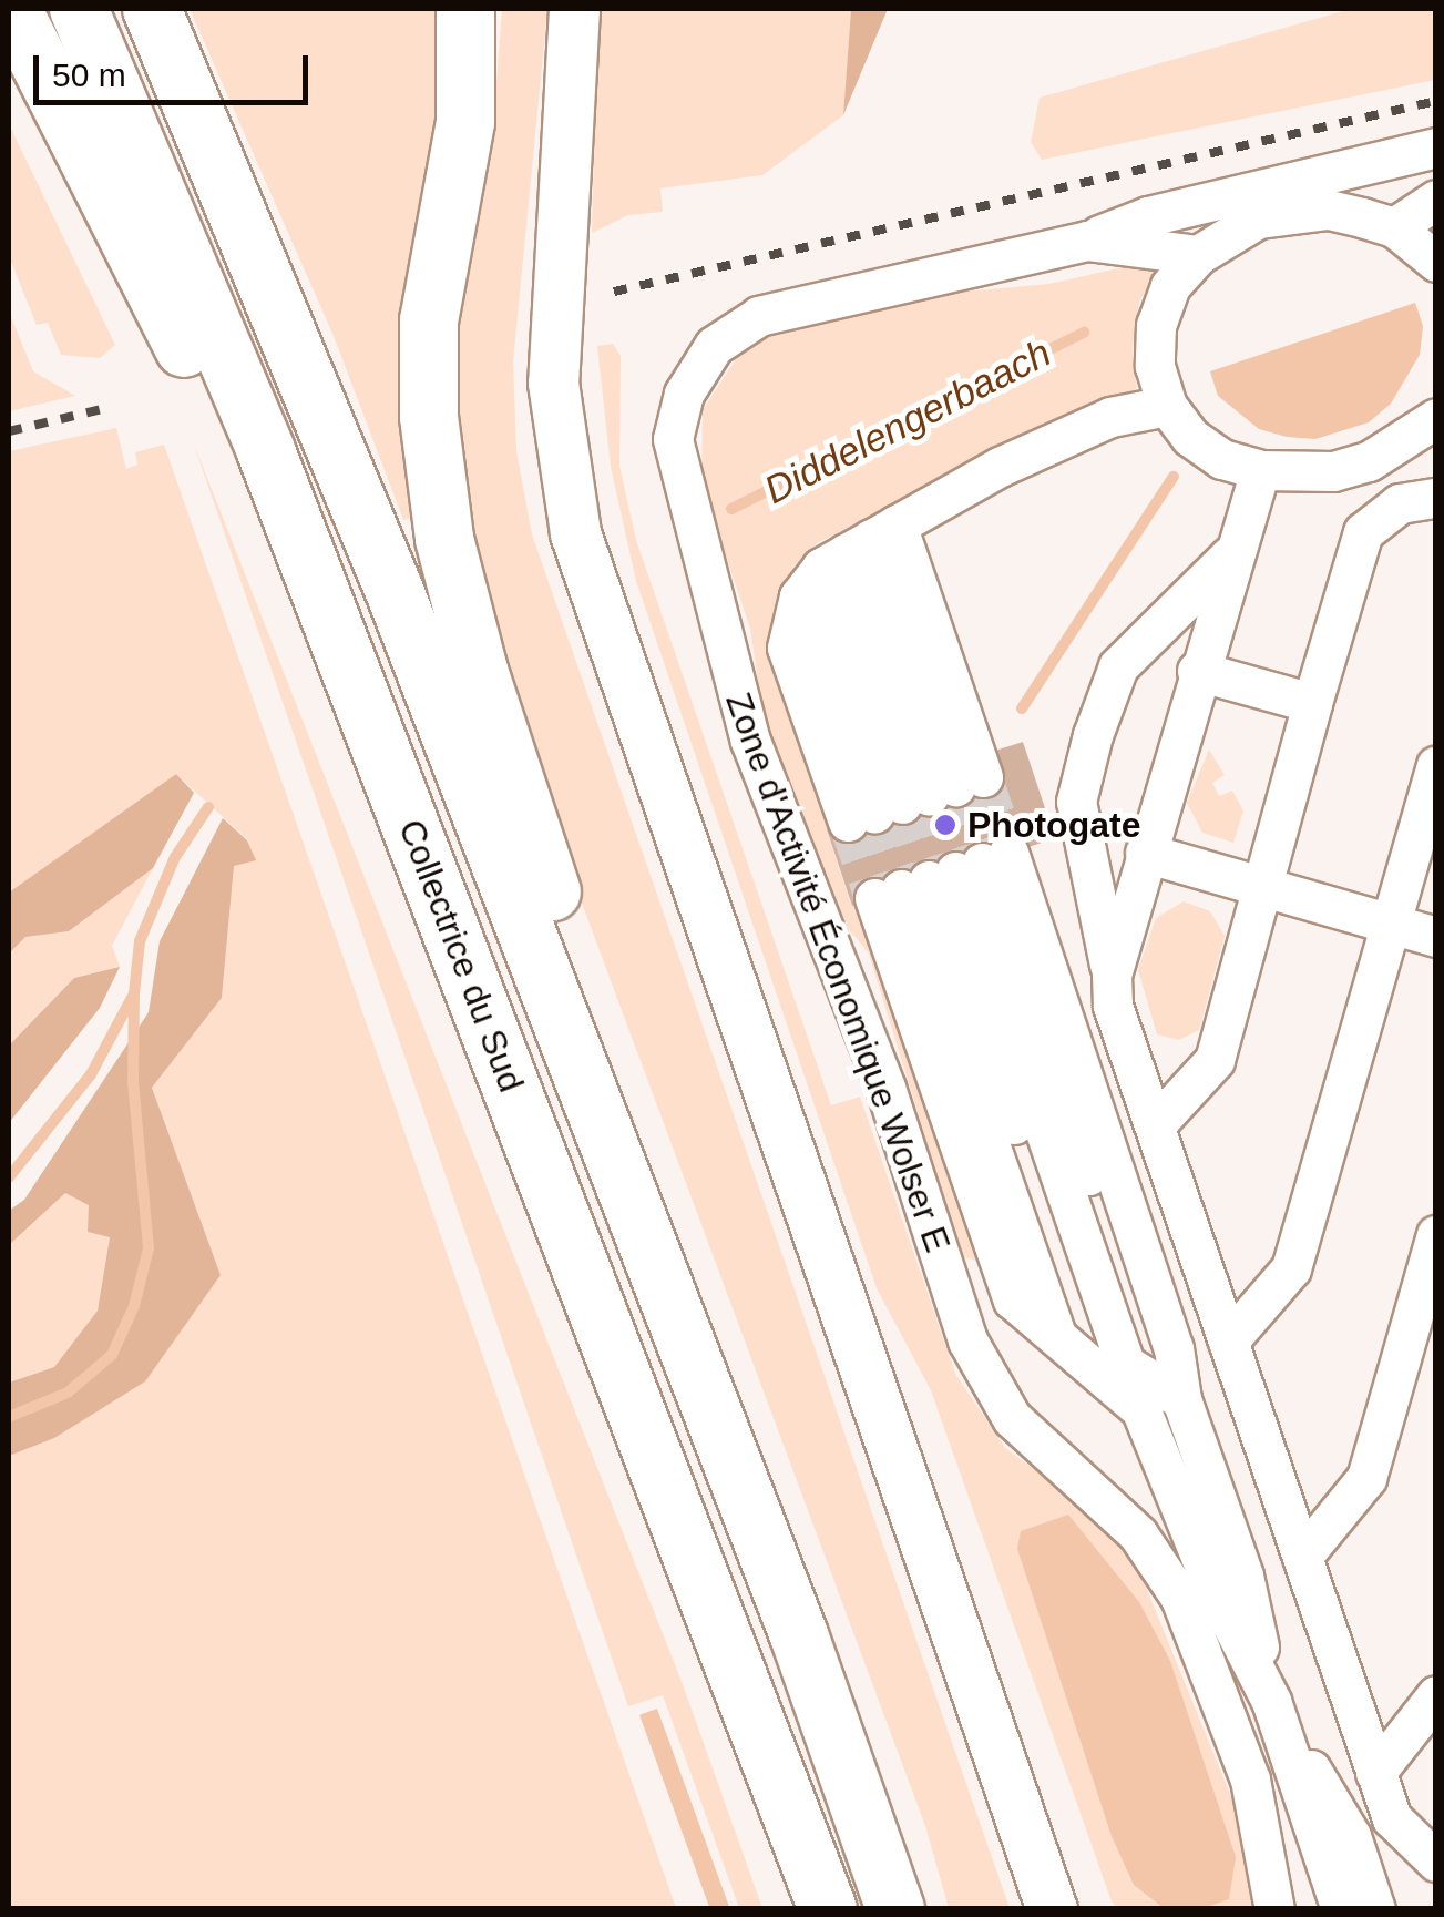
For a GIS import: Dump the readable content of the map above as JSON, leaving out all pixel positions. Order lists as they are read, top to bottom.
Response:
{
  "streets": {
    "highway": ["Collectrice du Sud"],
    "lane": ["Zone d'Activité Économique Wolser E"]
  },
  "water": ["Diddelengerbaach"],
  "places": ["Photogate"],
  "scale_bar": "50 m"
}
